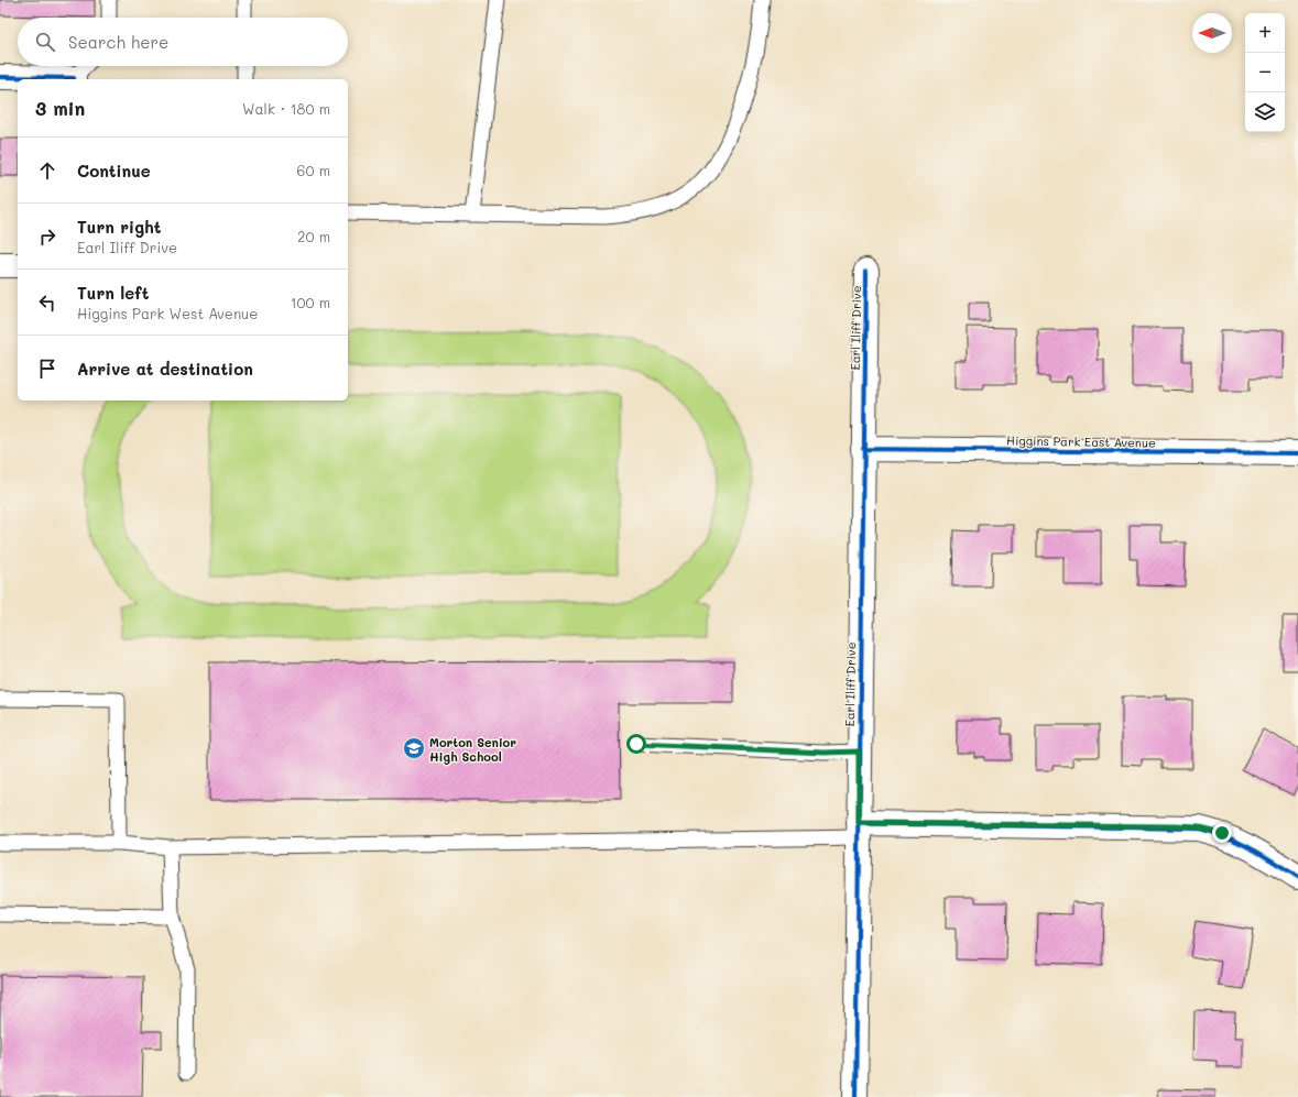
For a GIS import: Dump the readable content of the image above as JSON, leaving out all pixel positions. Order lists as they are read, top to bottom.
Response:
{
  "streets": {
    "street": ["Earl Iliff Drive", "Higgins Park East Avenue"]
  },
  "crossings": [
    ["Earl Iliff Drive", "Higgins Park East Avenue"]
  ],
  "places": {
    "school or university": ["Morton Senior High School"]
  },
  "north": "left",
  "page": {
    "map_buttons": ["+", "−"],
    "search": "Search here",
    "heading": ["3 min", "Walk · 180 m"],
    "list": [
      ["Continue", "60 m"],
      ["Turn right", "Earl Iliff Drive", "20 m"],
      ["Turn left", "Higgins Park West Avenue", "100 m"],
      "Arrive at destination"
    ]
  }
}
